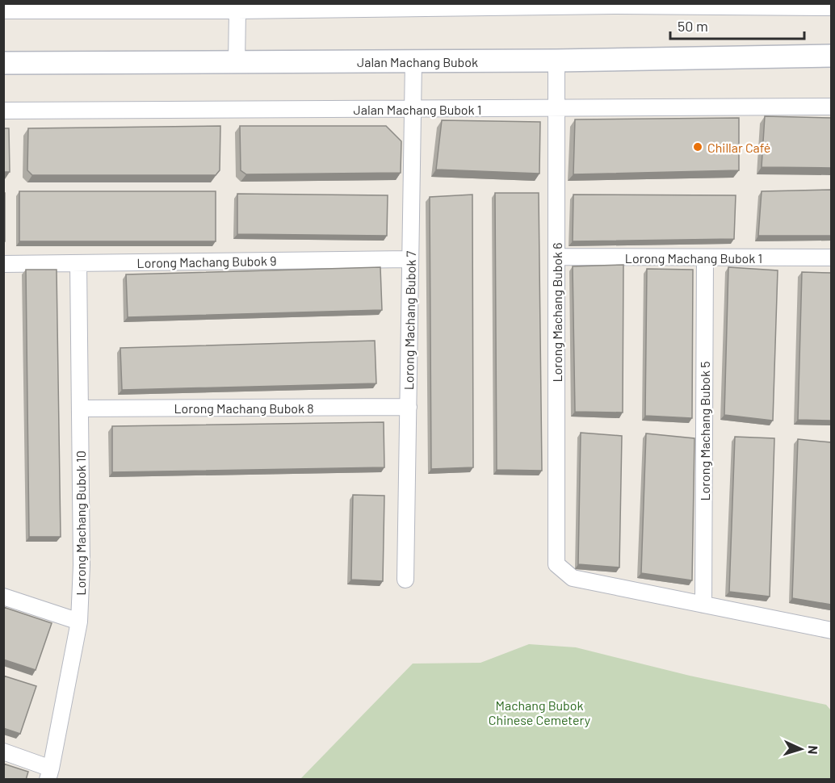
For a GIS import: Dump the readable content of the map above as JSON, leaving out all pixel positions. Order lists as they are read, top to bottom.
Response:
{
  "streets": {
    "main road": ["Jalan Machang Bubok"],
    "street": [
      "Jalan Machang Bubok 1",
      "Lorong Machang Bubok 1",
      "Lorong Machang Bubok 9",
      "Lorong Machang Bubok 6",
      "Lorong Machang Bubok 7",
      "Lorong Machang Bubok 8",
      "Lorong Machang Bubok 5",
      "Lorong Machang Bubok 10"
    ]
  },
  "crossings": [
    ["Jalan Machang Bubok", "Lorong Machang Bubok 6"],
    ["Jalan Machang Bubok", "Lorong Machang Bubok 7"],
    ["Jalan Machang Bubok 1", "Lorong Machang Bubok 6"],
    ["Jalan Machang Bubok 1", "Lorong Machang Bubok 7"],
    ["Lorong Machang Bubok 1", "Lorong Machang Bubok 6"],
    ["Lorong Machang Bubok 1", "Lorong Machang Bubok 5"],
    ["Lorong Machang Bubok 9", "Lorong Machang Bubok 7"],
    ["Lorong Machang Bubok 9", "Lorong Machang Bubok 10"],
    ["Lorong Machang Bubok 6", "Lorong Machang Bubok 5"],
    ["Lorong Machang Bubok 7", "Lorong Machang Bubok 8"],
    ["Lorong Machang Bubok 8", "Lorong Machang Bubok 10"]
  ],
  "parks": ["Machang Bubok Chinese Cemetery"],
  "places": ["Chillar Café"],
  "scale_bar": "50 m",
  "north": "right"
}
